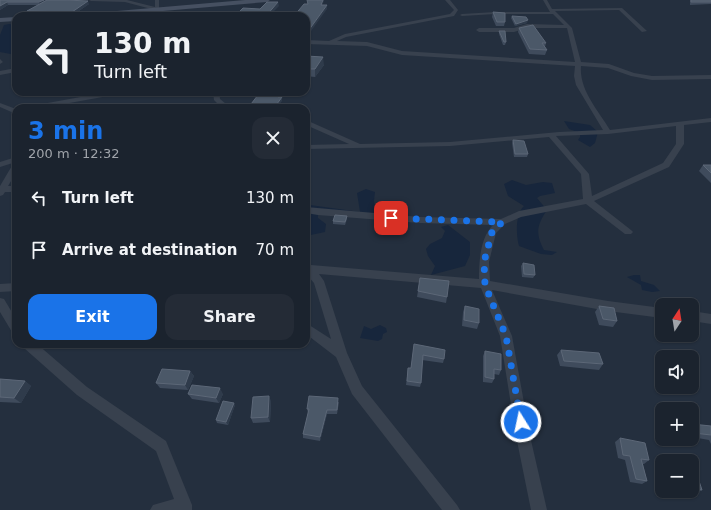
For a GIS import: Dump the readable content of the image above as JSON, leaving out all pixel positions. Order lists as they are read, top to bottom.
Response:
{
  "north": "top",
  "page": {
    "turn": ["130 m", "Turn left"],
    "heading": ["3 min", "200 m · 12:32"],
    "list": [
      {
        "name": "Turn left",
        "value": "130 m"
      },
      {
        "name": "Arrive at destination",
        "value": "70 m"
      }
    ],
    "buttons": ["Exit", "Share"],
    "map_buttons": ["+", "−"]
  }
}
